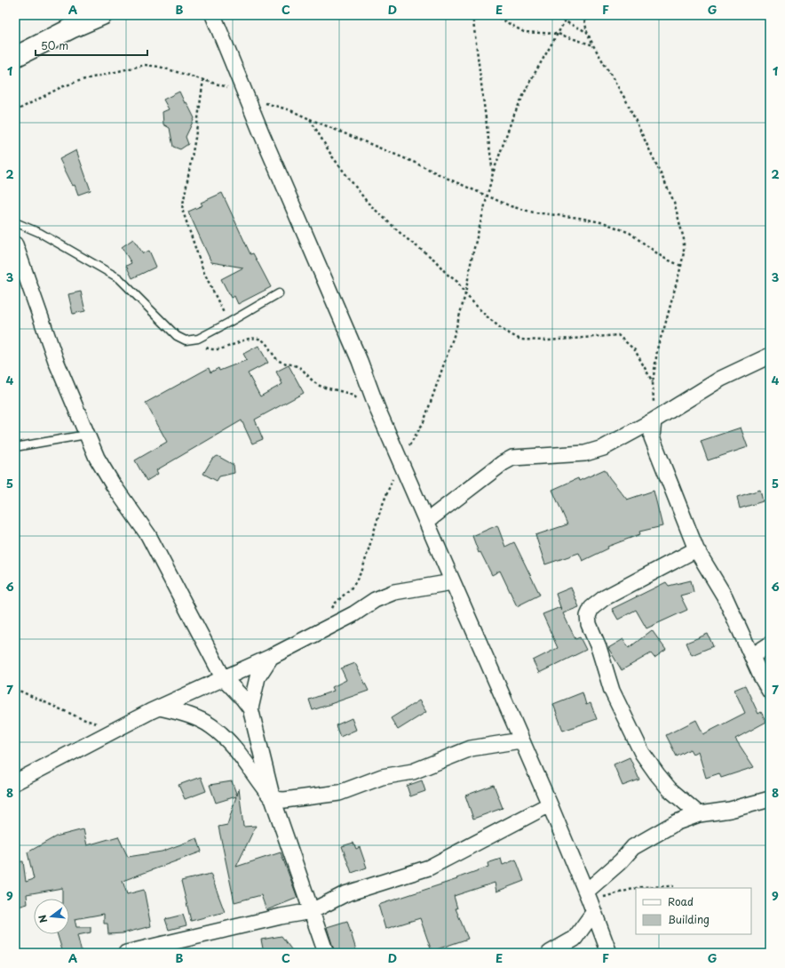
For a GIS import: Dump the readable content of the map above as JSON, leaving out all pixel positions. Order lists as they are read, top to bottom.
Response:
{
  "legend": ["Road", "Building"],
  "scale_bar": "50 m",
  "north": "left",
  "grid": {
    "columns": [
      "A",
      "B",
      "C",
      "D",
      "E",
      "F",
      "G"
    ],
    "rows": [
      "1",
      "2",
      "3",
      "4",
      "5",
      "6",
      "7",
      "8",
      "9"
    ]
  }
}
